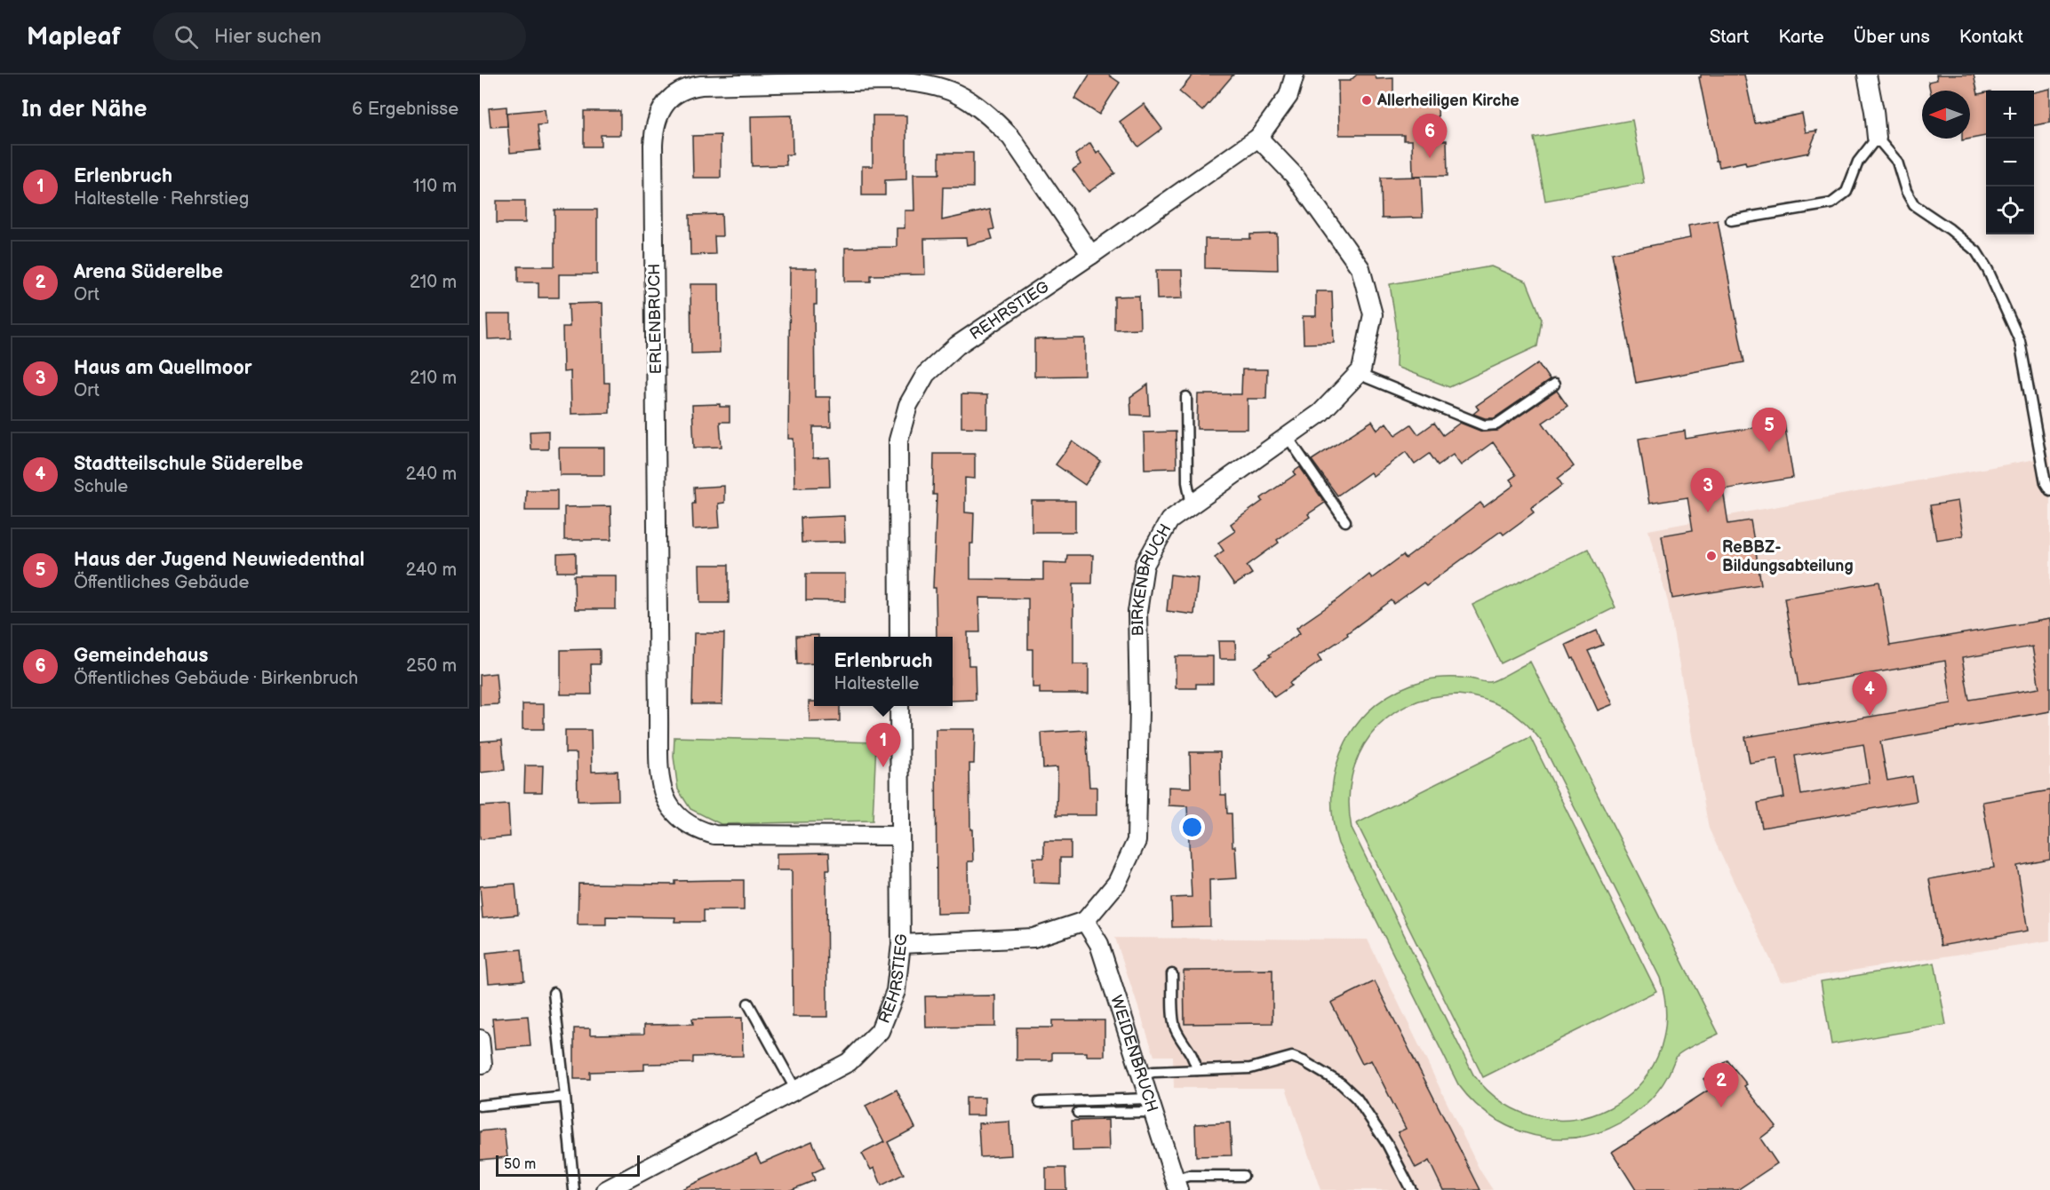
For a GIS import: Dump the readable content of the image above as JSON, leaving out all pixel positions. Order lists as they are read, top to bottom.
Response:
{
  "streets": {
    "street": [
      "REHRSTIEG",
      "ERLENBRUCH",
      "BIRKENBRUCH",
      "WEIDENBRUCH"
    ]
  },
  "crossings": [
    ["REHRSTIEG", "ERLENBRUCH"],
    ["REHRSTIEG", "BIRKENBRUCH"],
    ["BIRKENBRUCH", "WEIDENBRUCH"]
  ],
  "places": ["Allerheiligen Kirche", "ReBBZ- Bildungsabteilung"],
  "scale_bar": "50 m",
  "north": "left",
  "page": {
    "header": "Mapleaf",
    "search": "Hier suchen",
    "nav": [
      "Start",
      "Karte",
      "Über uns",
      "Kontakt"
    ],
    "heading": ["In der Nähe", "6 Ergebnisse"],
    "map_buttons": ["+", "−"],
    "pins": [
      "6",
      "5",
      "3",
      "4",
      "1",
      "2"
    ],
    "list": [
      {
        "mark": "1",
        "name": "Erlenbruch",
        "note": "Haltestelle · Rehrstieg",
        "value": "110 m"
      },
      {
        "mark": "2",
        "name": "Arena Süderelbe",
        "note": "Ort",
        "value": "210 m"
      },
      {
        "mark": "3",
        "name": "Haus am Quellmoor",
        "note": "Ort",
        "value": "210 m"
      },
      {
        "mark": "4",
        "name": "Stadtteilschule Süderelbe",
        "note": "Schule",
        "value": "240 m"
      },
      {
        "mark": "5",
        "name": "Haus der Jugend Neuwiedenthal",
        "note": "Öffentliches Gebäude",
        "value": "240 m"
      },
      {
        "mark": "6",
        "name": "Gemeindehaus",
        "note": "Öffentliches Gebäude · Birkenbruch",
        "value": "250 m"
      }
    ],
    "popup": ["Erlenbruch", "Haltestelle"],
    "scale": "50 m"
  }
}
